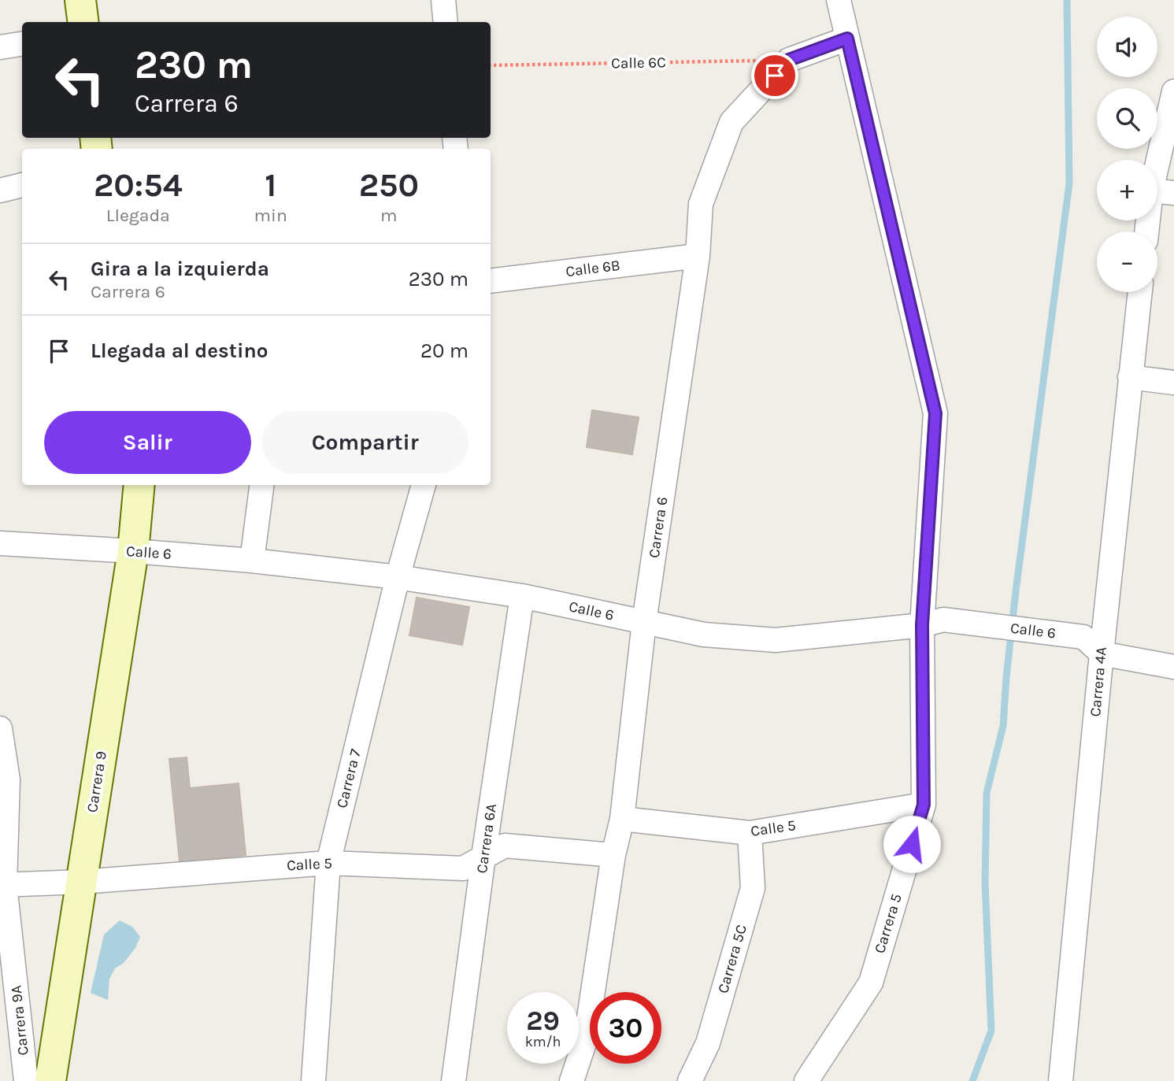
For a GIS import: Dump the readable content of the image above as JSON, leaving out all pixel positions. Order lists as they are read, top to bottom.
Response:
{
  "streets": {
    "main road": ["Carrera 9"],
    "street": [
      "Calle 6B",
      "Carrera 6",
      "Calle 6",
      "Carrera 4A",
      "Carrera 7",
      "Calle 5",
      "Carrera 6A",
      "Carrera 5",
      "Carrera 5C",
      "Carrera 9A"
    ],
    "path": ["Calle 6C"]
  },
  "crossings": [
    ["Calle 6C", "Carrera 6"],
    ["Calle 6B", "Carrera 6"],
    ["Carrera 6", "Calle 6"],
    ["Carrera 6", "Calle 5"],
    ["Carrera 6", "Carrera 5"],
    ["Calle 6", "Carrera 4A"],
    ["Calle 6", "Carrera 7"],
    ["Calle 6", "Carrera 9"],
    ["Calle 6", "Carrera 6A"],
    ["Calle 6", "Carrera 5"],
    ["Carrera 7", "Calle 5"],
    ["Carrera 9", "Calle 5"],
    ["Calle 5", "Carrera 6A"],
    ["Calle 5", "Carrera 5"],
    ["Calle 5", "Carrera 5C"],
    ["Calle 5", "Carrera 9A"]
  ],
  "page": {
    "map_buttons": ["+", "−"],
    "turn": ["230 m", "Carrera 6"],
    "eta": [
      "20:54",
      "Llegada",
      "1",
      "min",
      "250",
      "m"
    ],
    "list": [
      {
        "name": "Gira a la izquierda",
        "note": "Carrera 6",
        "value": "230 m"
      },
      {
        "name": "Llegada al destino",
        "value": "20 m"
      }
    ],
    "buttons": ["Salir", "Compartir"],
    "speed": "29 km/h",
    "limit": "30"
  }
}
